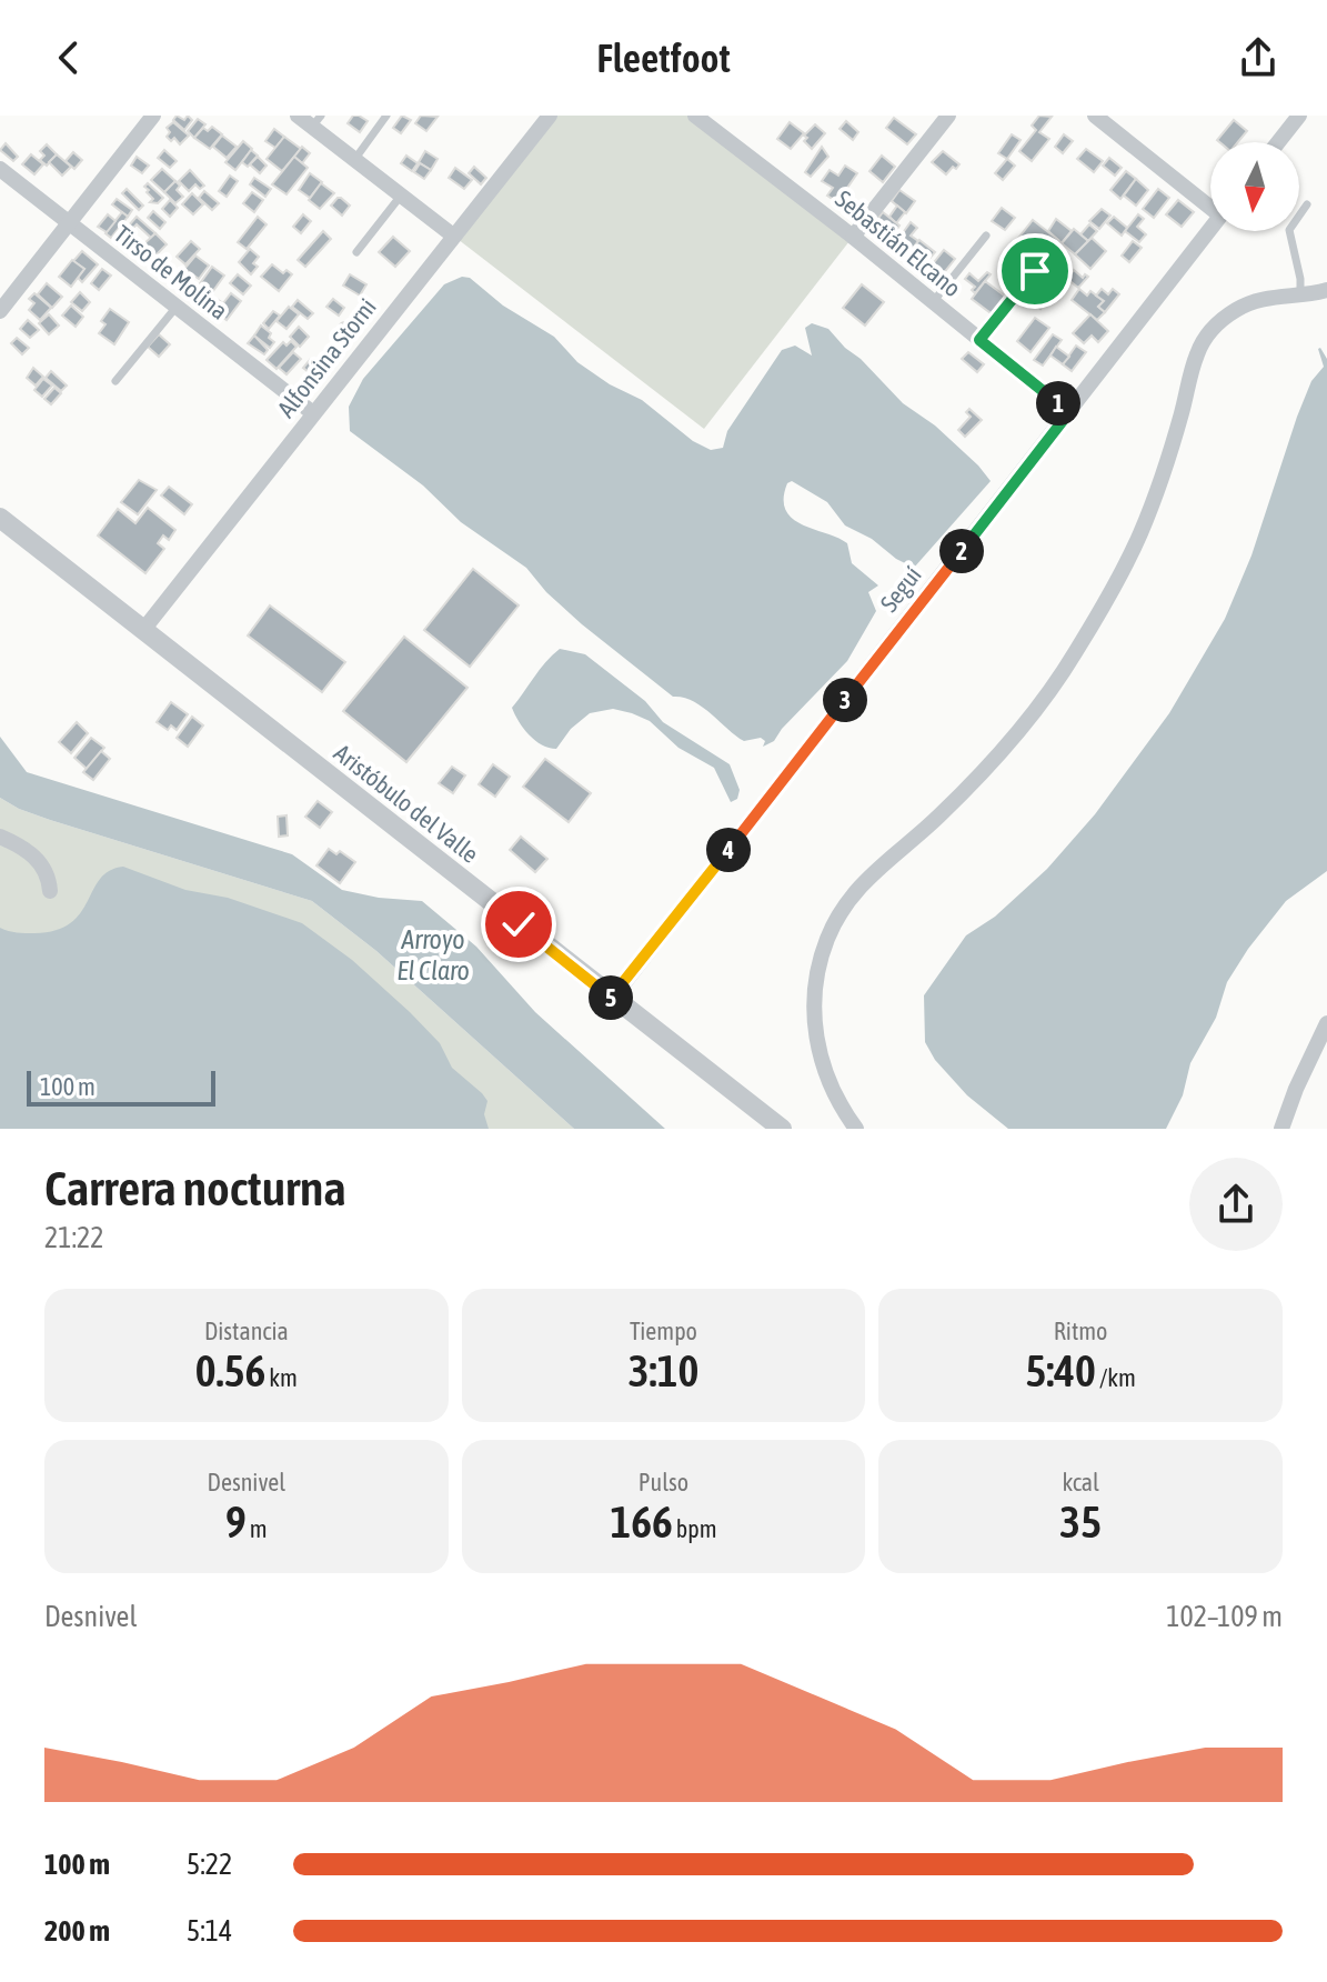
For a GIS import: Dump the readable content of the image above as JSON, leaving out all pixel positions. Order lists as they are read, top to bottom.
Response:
{
  "streets": {
    "street": [
      "Sebastián Elcano",
      "Tirso de Molina",
      "Alfonsina Storni",
      "Seguí",
      "Aristóbulo del Valle"
    ]
  },
  "crossings": [
    ["Sebastián Elcano", "Seguí"],
    ["Tirso de Molina", "Alfonsina Storni"],
    ["Alfonsina Storni", "Aristóbulo del Valle"],
    ["Seguí", "Aristóbulo del Valle"]
  ],
  "water": ["Arroyo El Claro"],
  "scale_bar": "100 m",
  "north": "bottom",
  "page": {
    "header": "Fleetfoot",
    "pins": [
      "1",
      "2",
      "3",
      "4",
      "5"
    ],
    "scale": "100 m",
    "heading": ["Carrera nocturna", "21:22"],
    "stats": [
      ["Distancia", "0.56 km"],
      ["Tiempo", "3:10"],
      ["Ritmo", "5:40 /km"],
      ["Desnivel", "9 m"],
      ["Pulso", "166 bpm"],
      ["kcal", "35"]
    ],
    "chart": ["Desnivel", "102–109 m"],
    "list": [
      {
        "name": "100 m",
        "note": "5:22"
      },
      {
        "name": "200 m",
        "note": "5:14"
      }
    ]
  }
}
